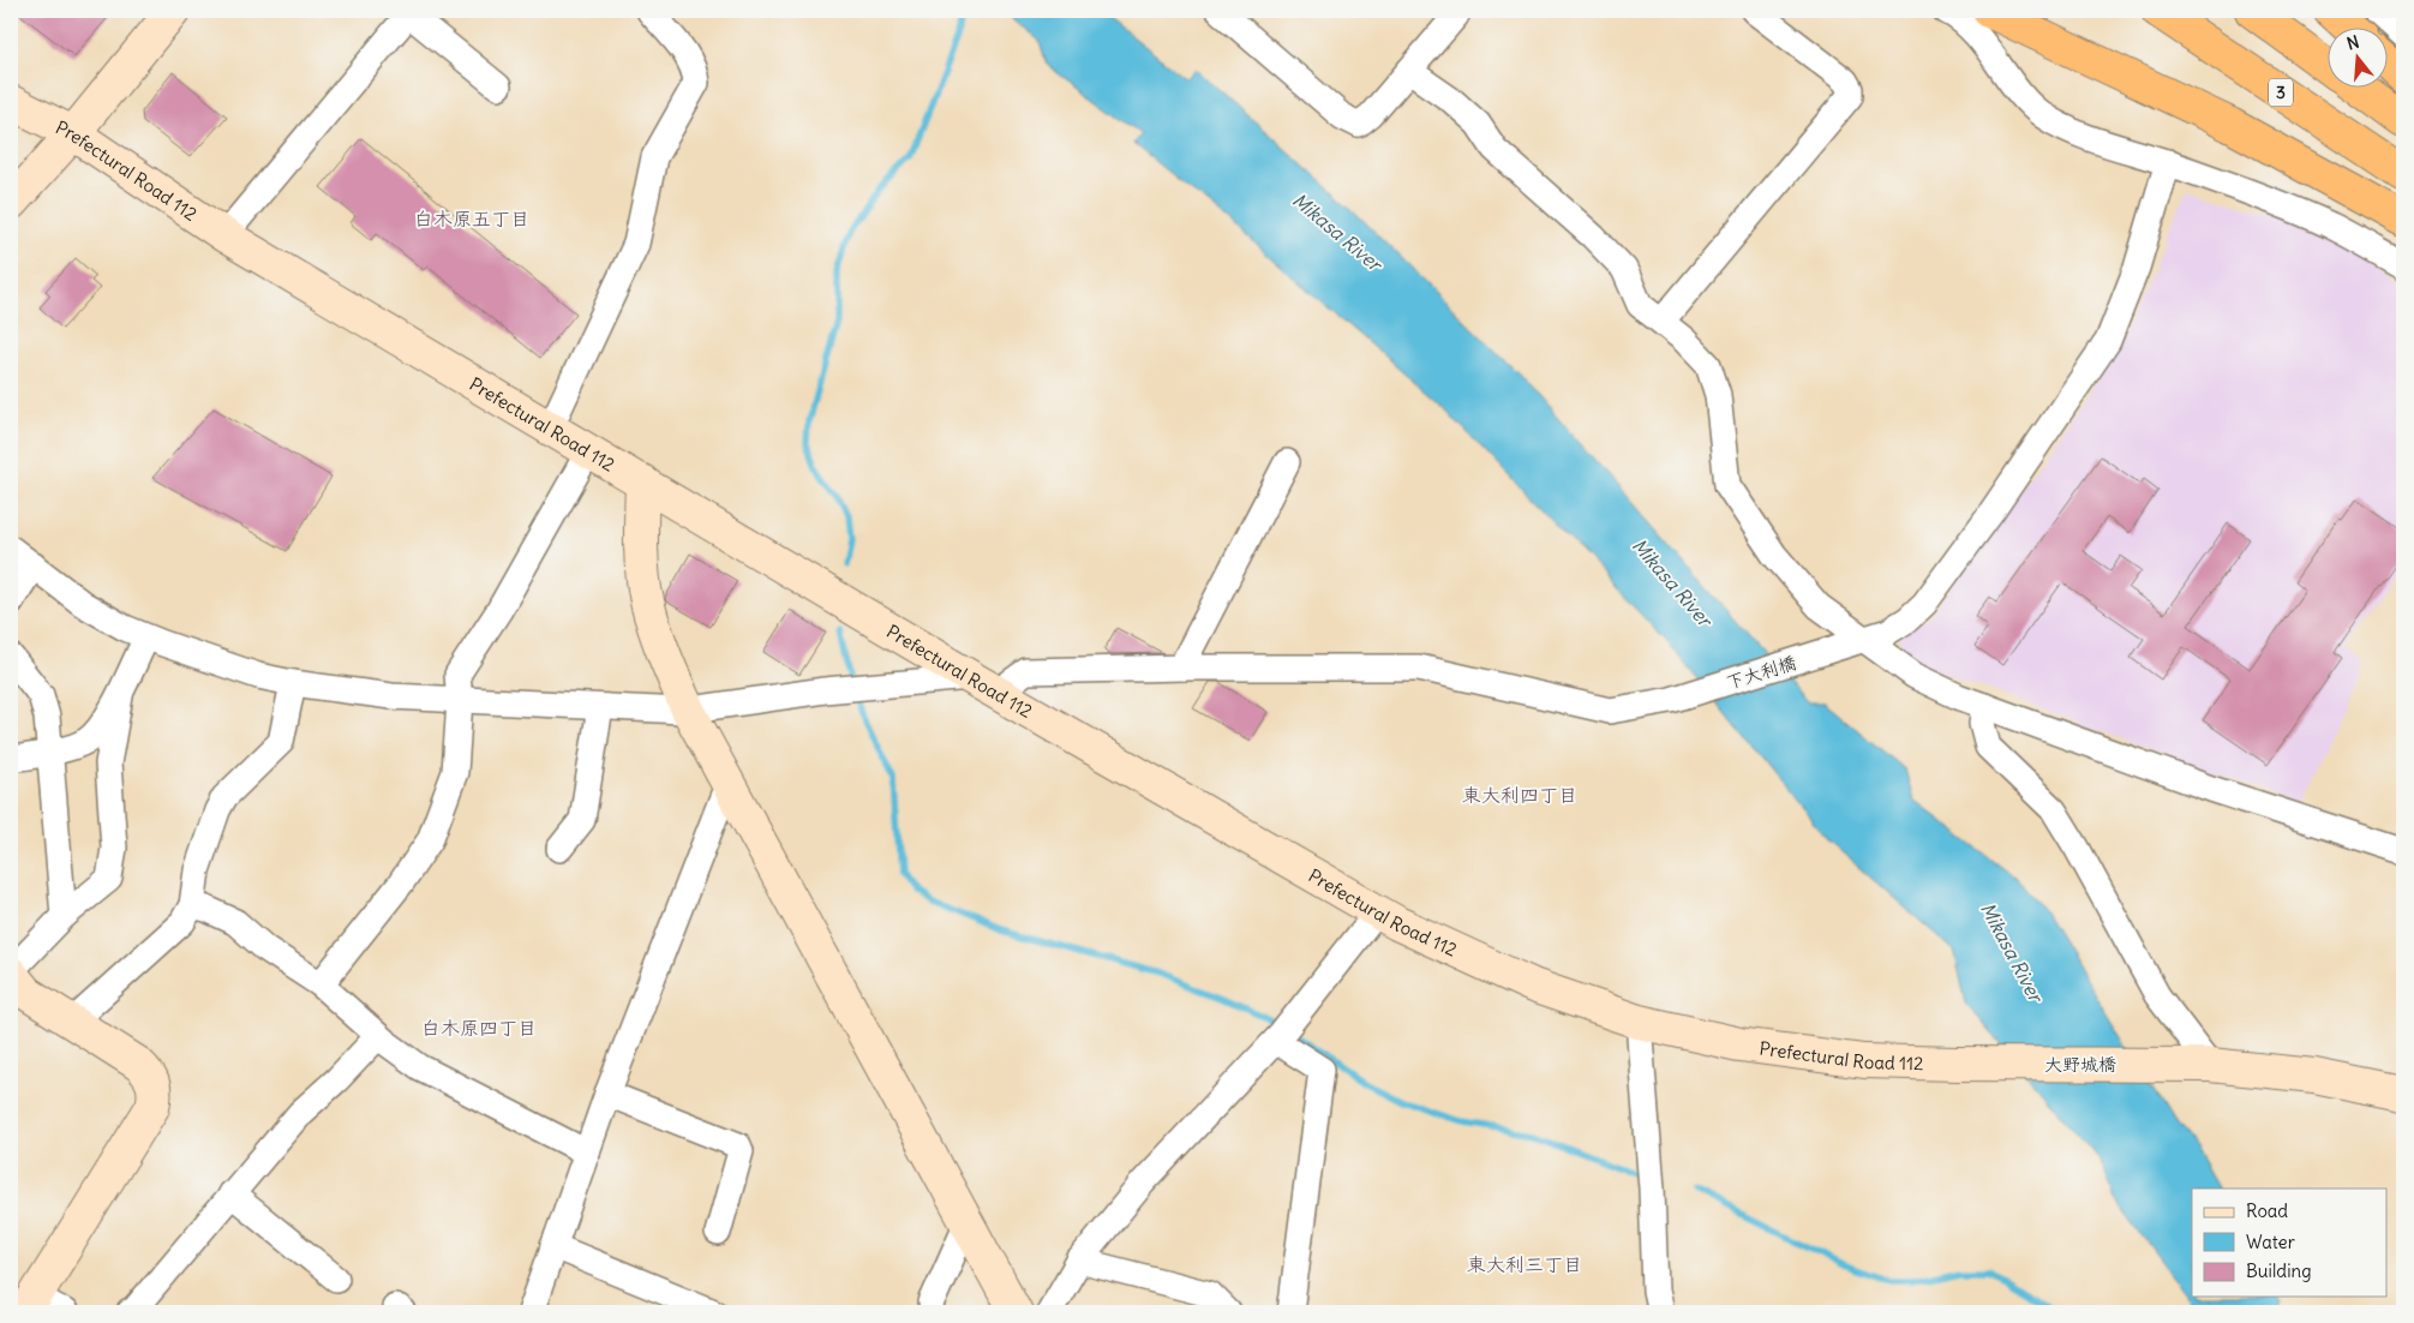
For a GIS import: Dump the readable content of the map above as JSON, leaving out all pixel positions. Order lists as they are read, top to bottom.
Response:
{
  "streets": {
    "highway": ["3"],
    "main road": ["Prefectural Road 112", "大野城橋"],
    "street": ["下大利橋"]
  },
  "crossings": [
    ["Prefectural Road 112", "下大利橋"],
    ["Prefectural Road 112", "大野城橋"]
  ],
  "districts": [
    "白木原五丁目",
    "東大利四丁目",
    "白木原四丁目",
    "東大利三丁目"
  ],
  "water": ["Mikasa River"],
  "legend": ["Road", "Water", "Building"],
  "north": "top"
}
